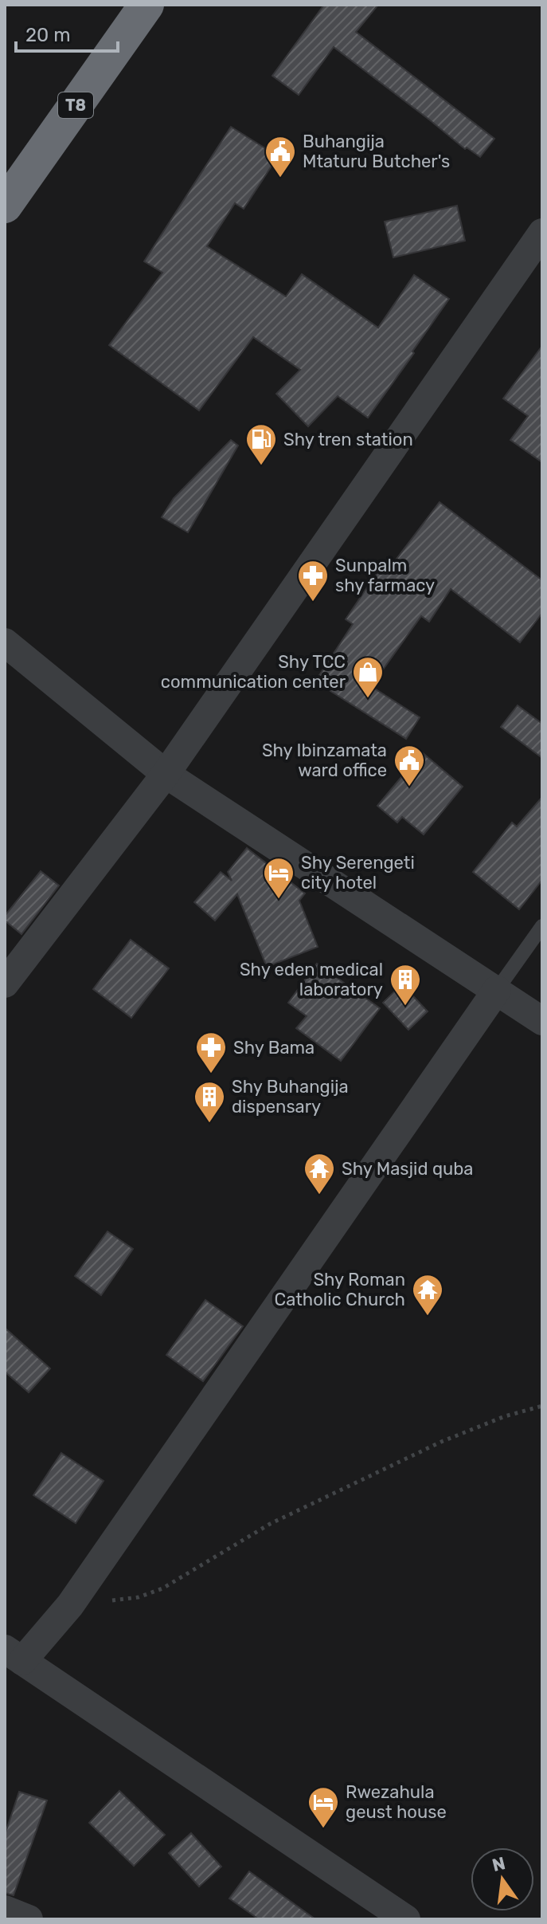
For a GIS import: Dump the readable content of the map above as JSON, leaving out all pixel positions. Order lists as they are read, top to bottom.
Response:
{
  "streets": {
    "highway": ["T8"]
  },
  "places": {
    "public building": ["Buhangija Mtaturu Butcher's", "Shy Ibinzamata ward office"],
    "fuel station": ["Shy tren station"],
    "pharmacy": ["Sunpalm shy farmacy", "Shy Bama"],
    "shop": ["Shy TCC communication center"],
    "hotel": ["Shy Serengeti city hotel", "Rwezahula geust house"],
    "building": ["Shy eden medical laboratory", "Shy Buhangija dispensary"],
    "temple": ["Shy Masjid quba", "Shy Roman Catholic Church"]
  },
  "scale_bar": "20 m",
  "north": "top"
}
